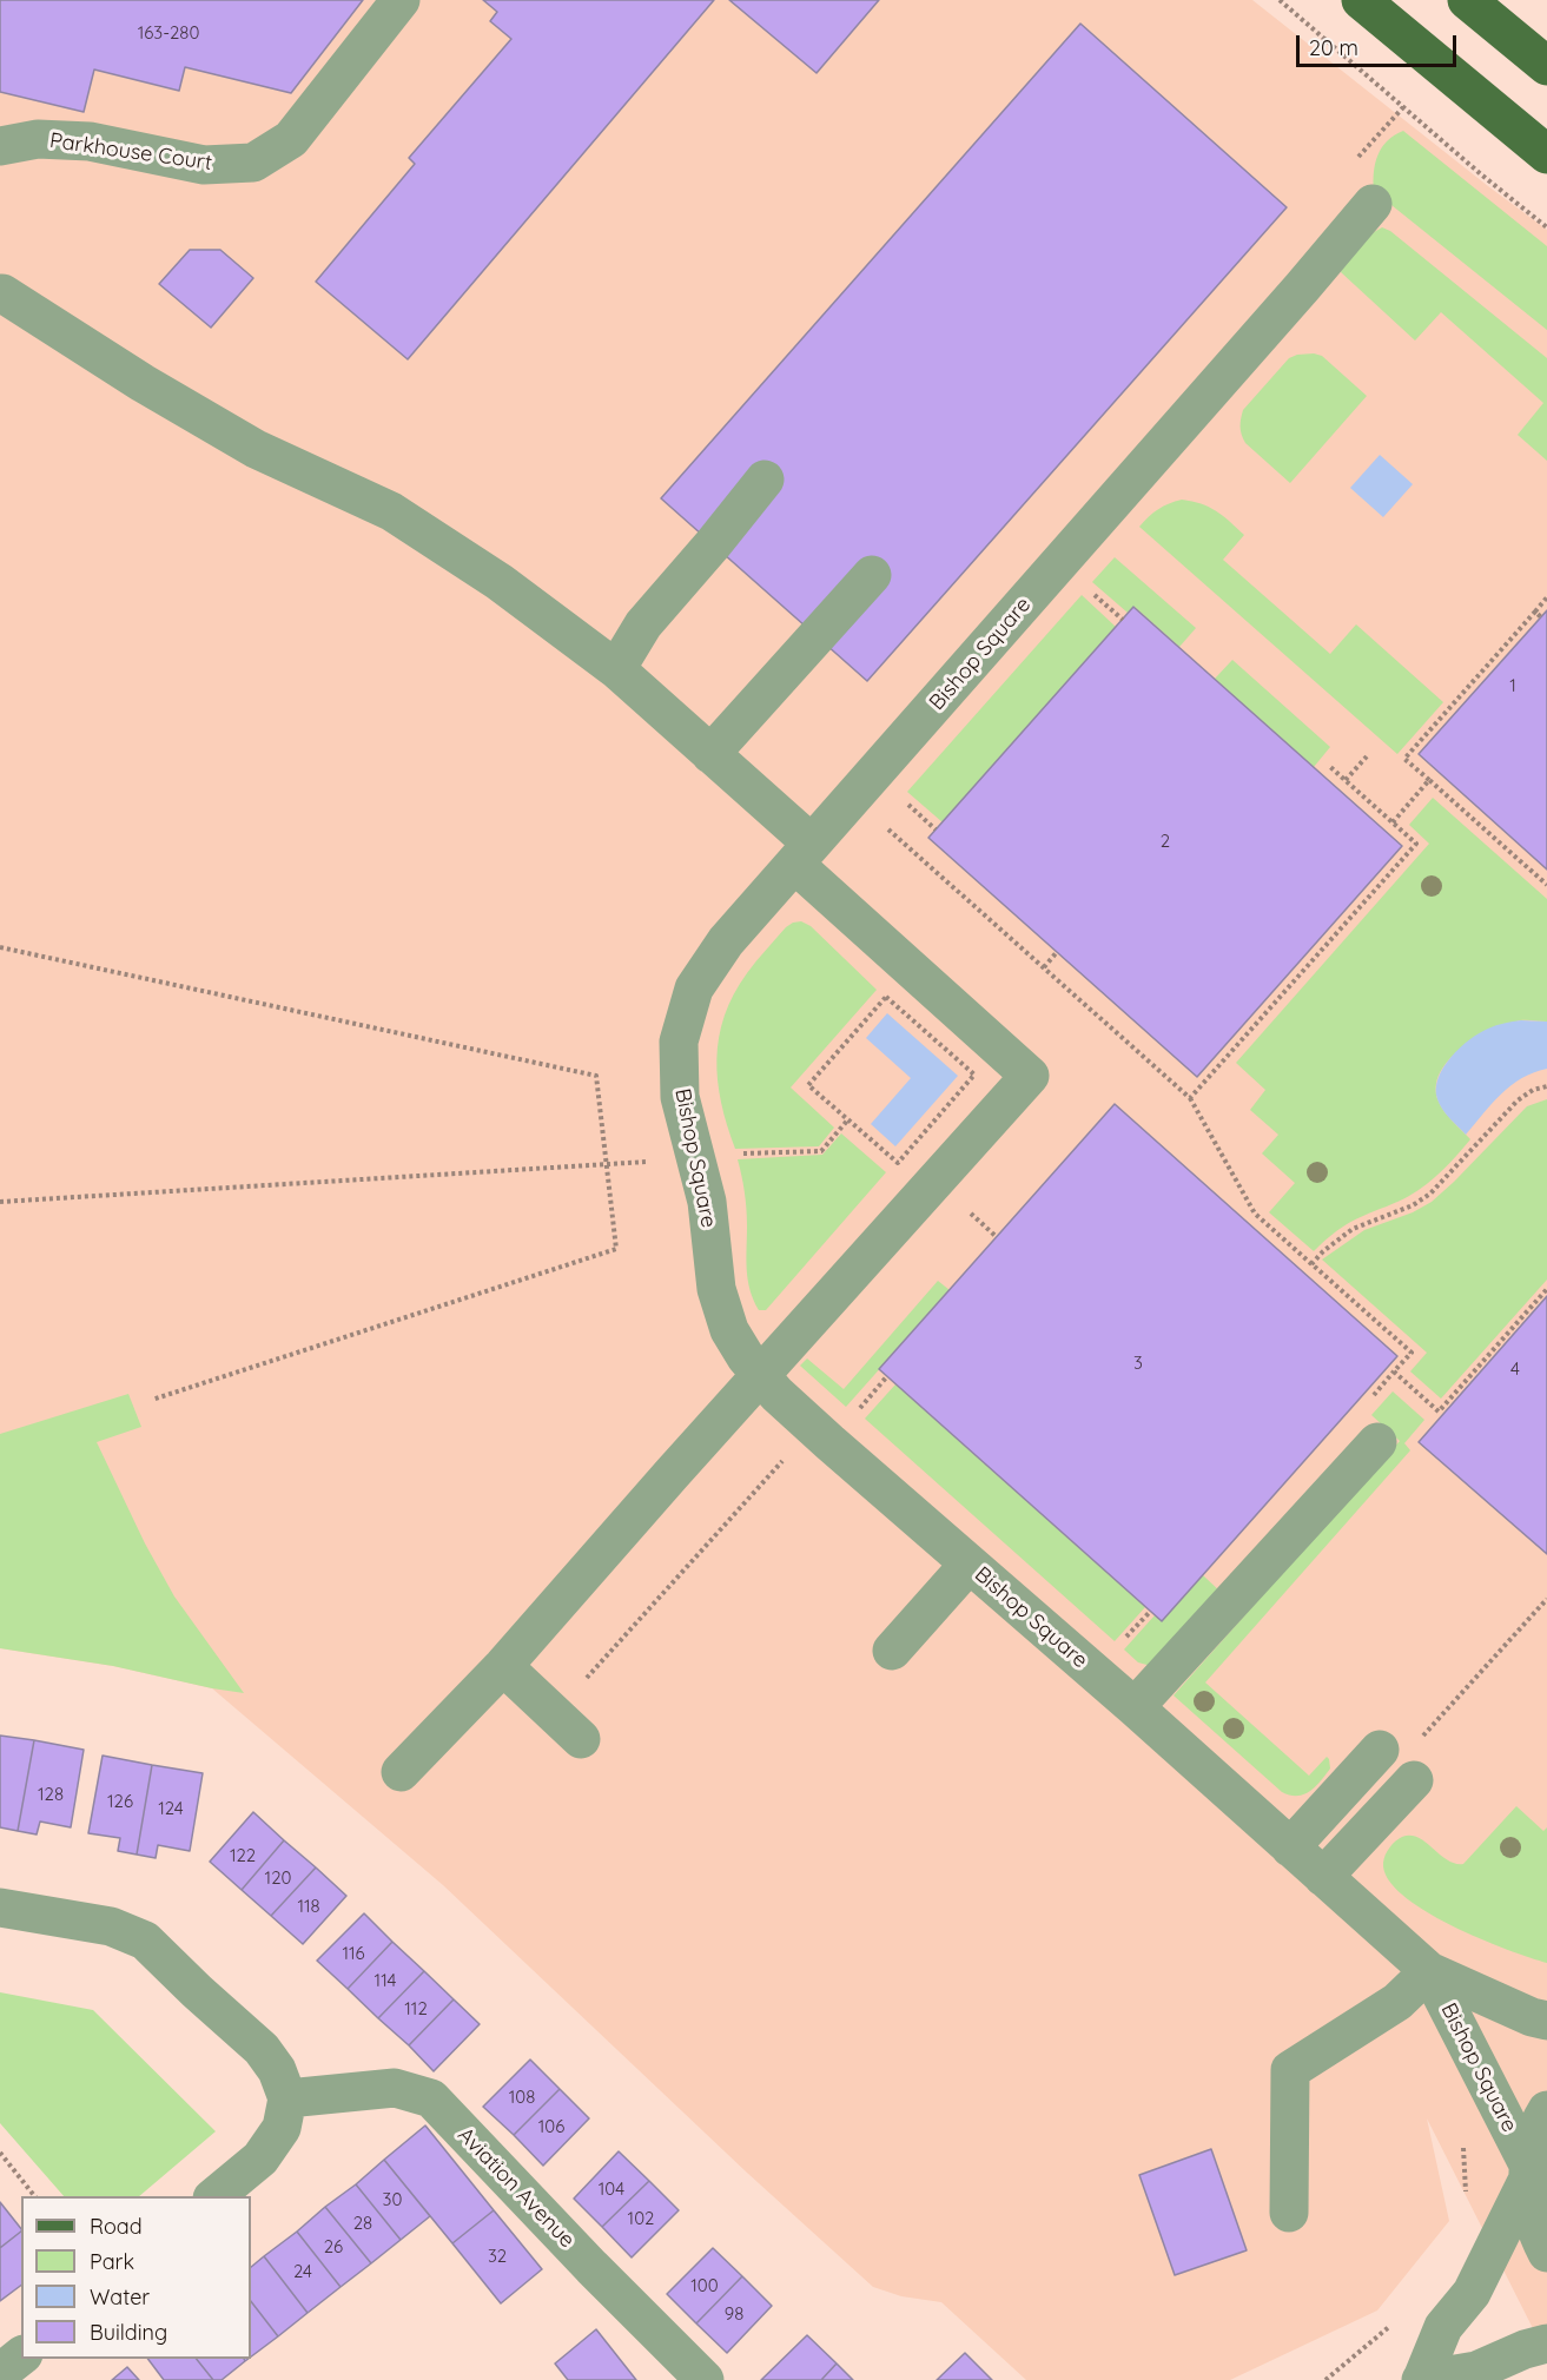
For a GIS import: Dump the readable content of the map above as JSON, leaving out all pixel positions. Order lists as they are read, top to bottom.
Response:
{
  "streets": {
    "street": ["Parkhouse Court", "Bishop Square", "Aviation Avenue"]
  },
  "house_numbers": [
    "163-280",
    "1",
    "2",
    "3",
    "4",
    "128",
    "126",
    "124",
    "122",
    "120",
    "118",
    "116",
    "114",
    "112",
    "108",
    "106",
    "104",
    "30",
    "102",
    "28",
    "26",
    "32",
    "24",
    "100",
    "98"
  ],
  "legend": [
    "Road",
    "Park",
    "Water",
    "Building"
  ],
  "scale_bar": "20 m"
}
